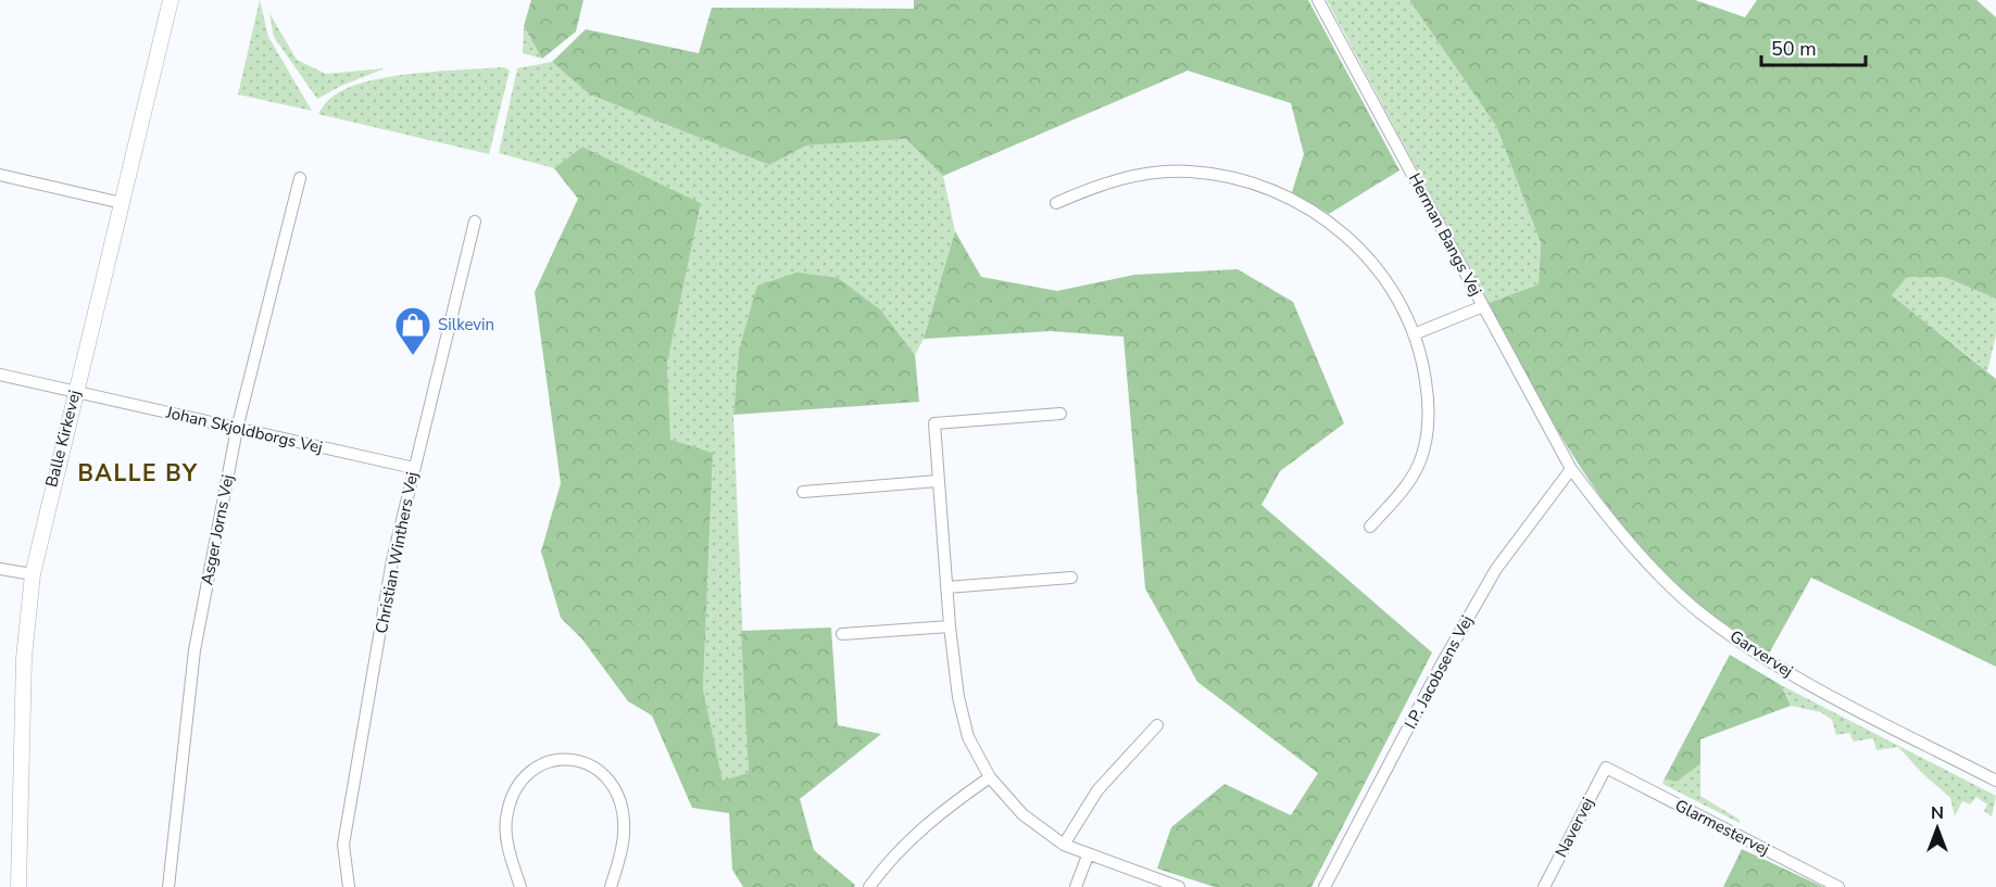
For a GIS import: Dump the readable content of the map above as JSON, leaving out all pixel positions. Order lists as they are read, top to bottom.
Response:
{
  "streets": {
    "street": [
      "Herman Bangs Vej",
      "Johan Skjoldborgs Vej",
      "Balle Kirkevej",
      "Asger Jorns Vej",
      "Christian Winthers Vej",
      "Garvervej",
      "I.P. Jacobsens Vej",
      "Navervej",
      "Glarmestervej"
    ]
  },
  "crossings": [
    ["Herman Bangs Vej", "Garvervej"],
    ["Herman Bangs Vej", "I.P. Jacobsens Vej"],
    ["Johan Skjoldborgs Vej", "Balle Kirkevej"],
    ["Johan Skjoldborgs Vej", "Asger Jorns Vej"],
    ["Johan Skjoldborgs Vej", "Christian Winthers Vej"],
    ["Garvervej", "I.P. Jacobsens Vej"],
    ["Navervej", "Glarmestervej"]
  ],
  "districts": ["BALLE BY"],
  "places": {
    "shop": ["Silkevin"]
  },
  "scale_bar": "50 m",
  "north": "top"
}
